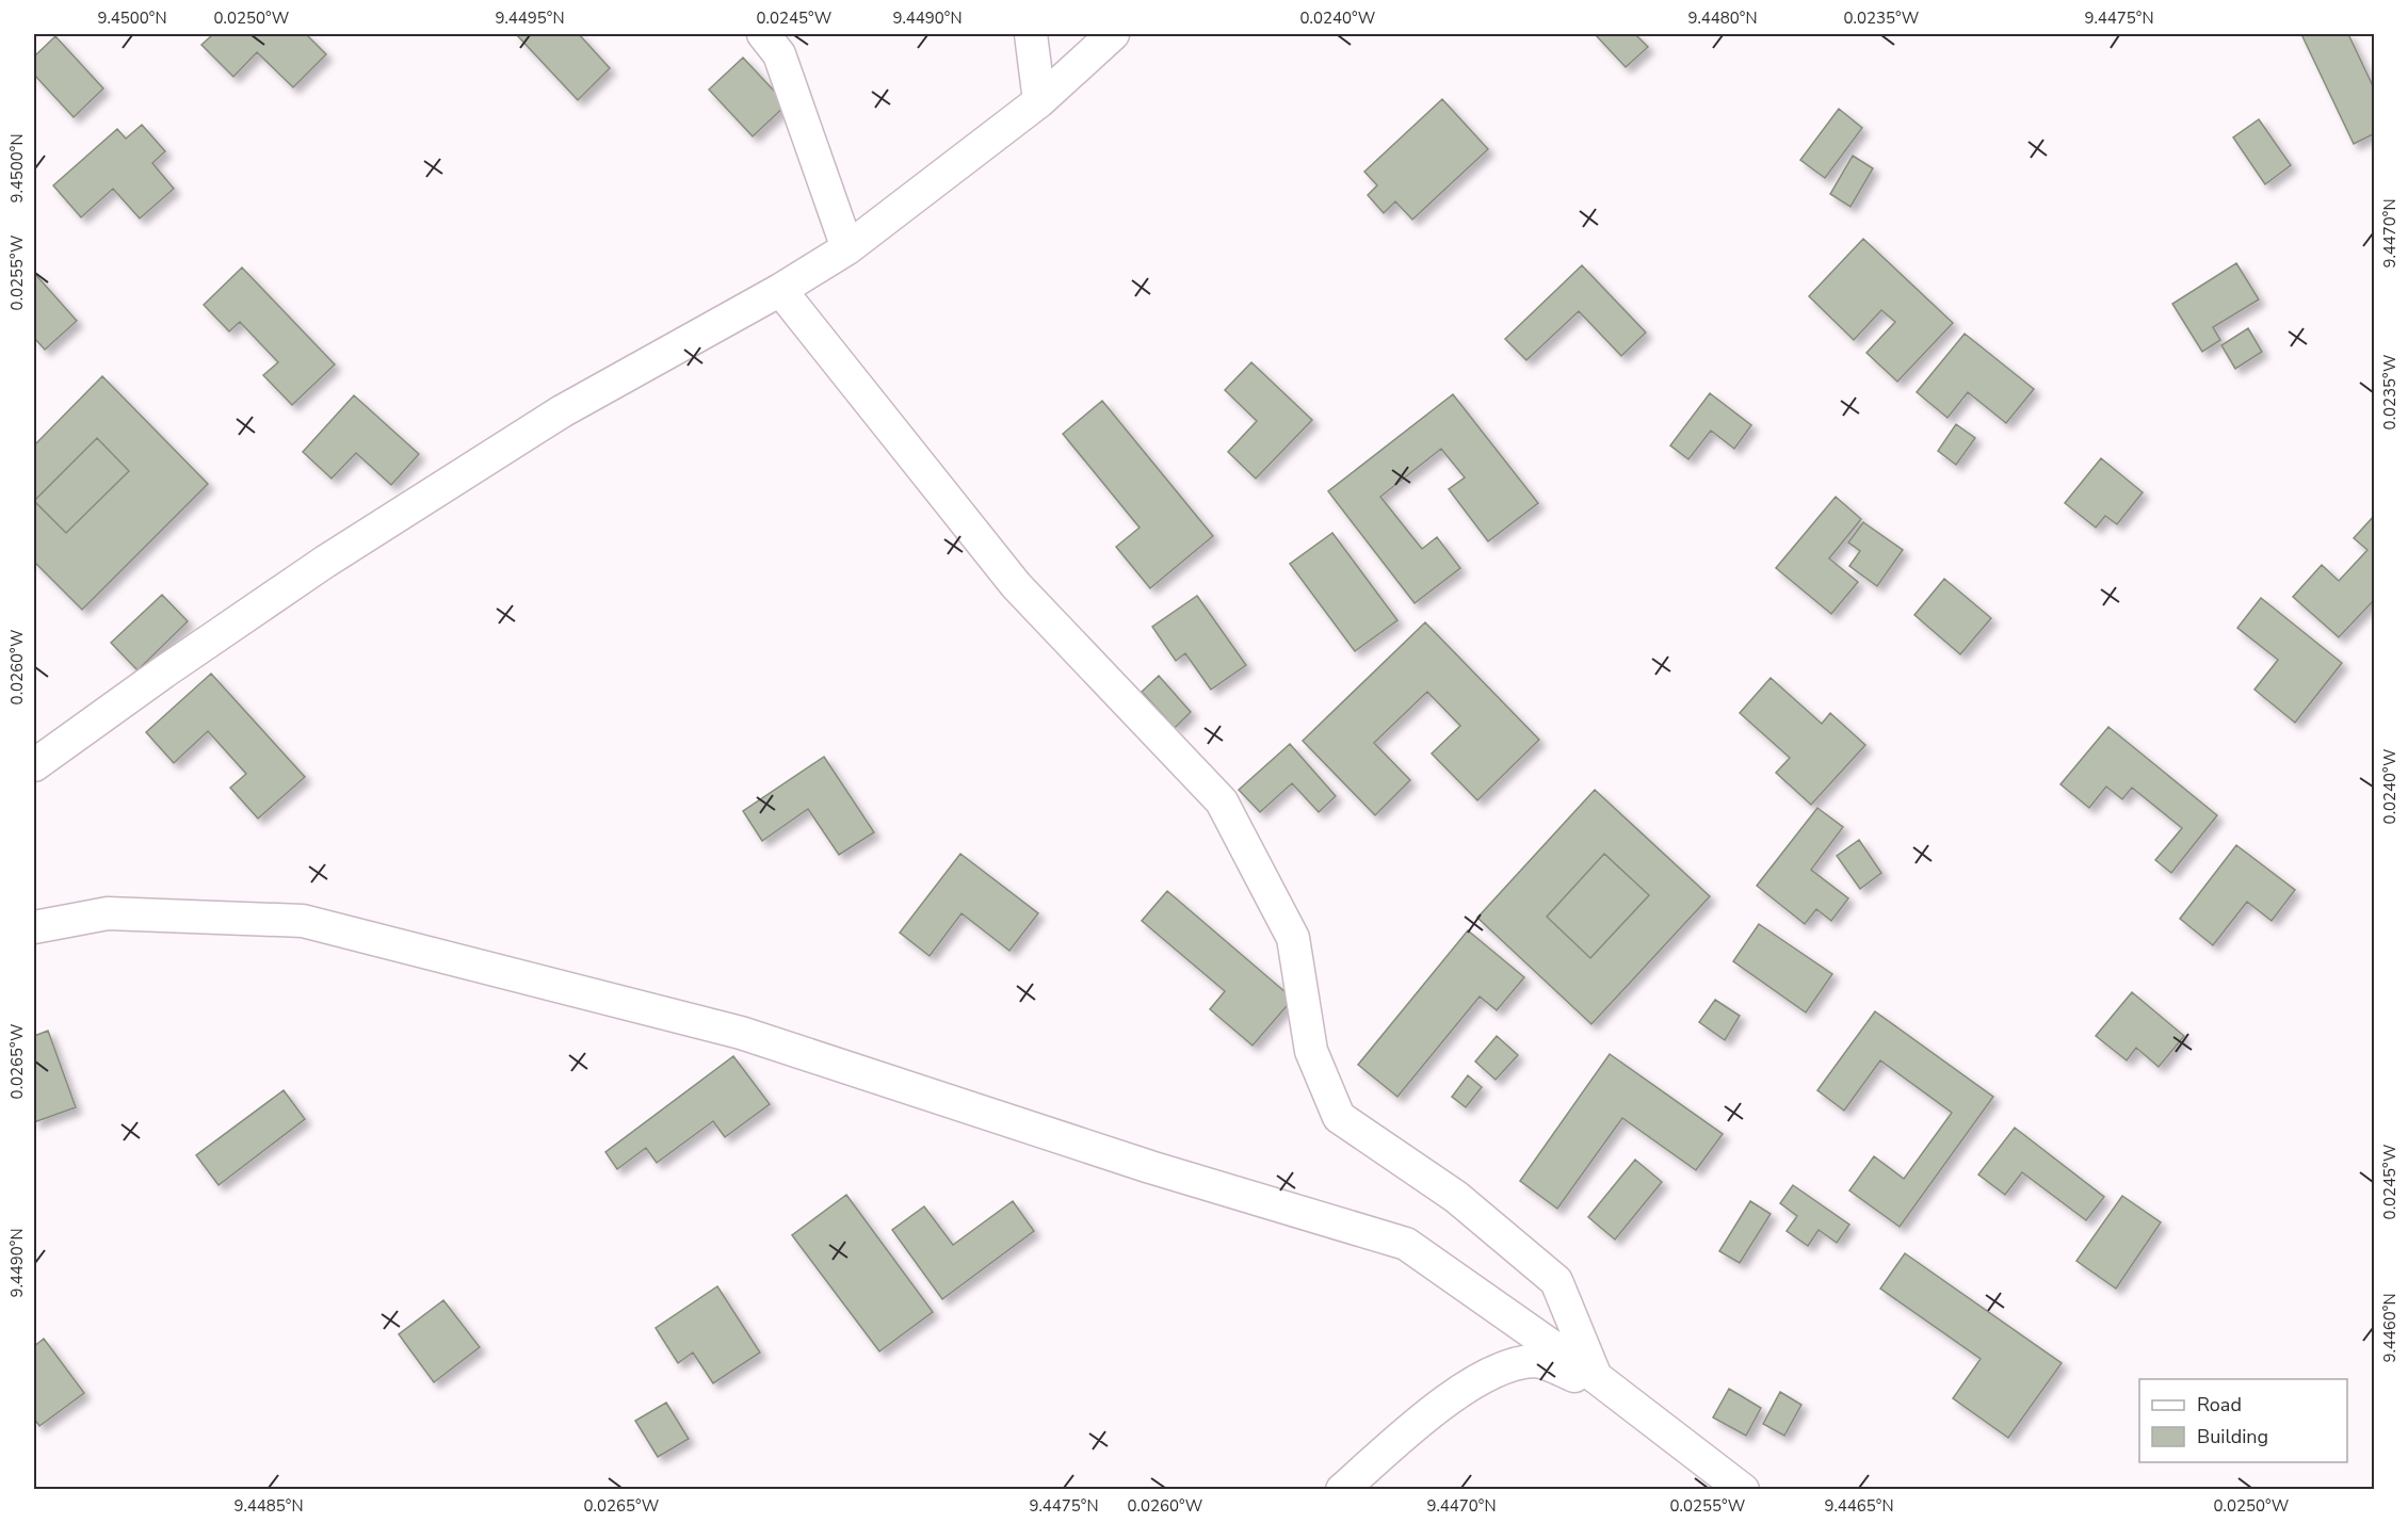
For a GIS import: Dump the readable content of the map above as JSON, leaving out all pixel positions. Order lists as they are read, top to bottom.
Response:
{
  "legend": ["Road", "Building"],
  "coordinates": [
    "9.4500°N",
    "0.0250°W",
    "9.4495°N",
    "0.0245°W",
    "9.4490°N",
    "0.0240°W",
    "9.4480°N",
    "0.0235°W",
    "9.4475°N",
    "9.4470°N",
    "0.0255°W",
    "0.0260°W",
    "0.0265°W",
    "9.4460°N",
    "9.4485°N",
    "9.4465°N"
  ]
}
